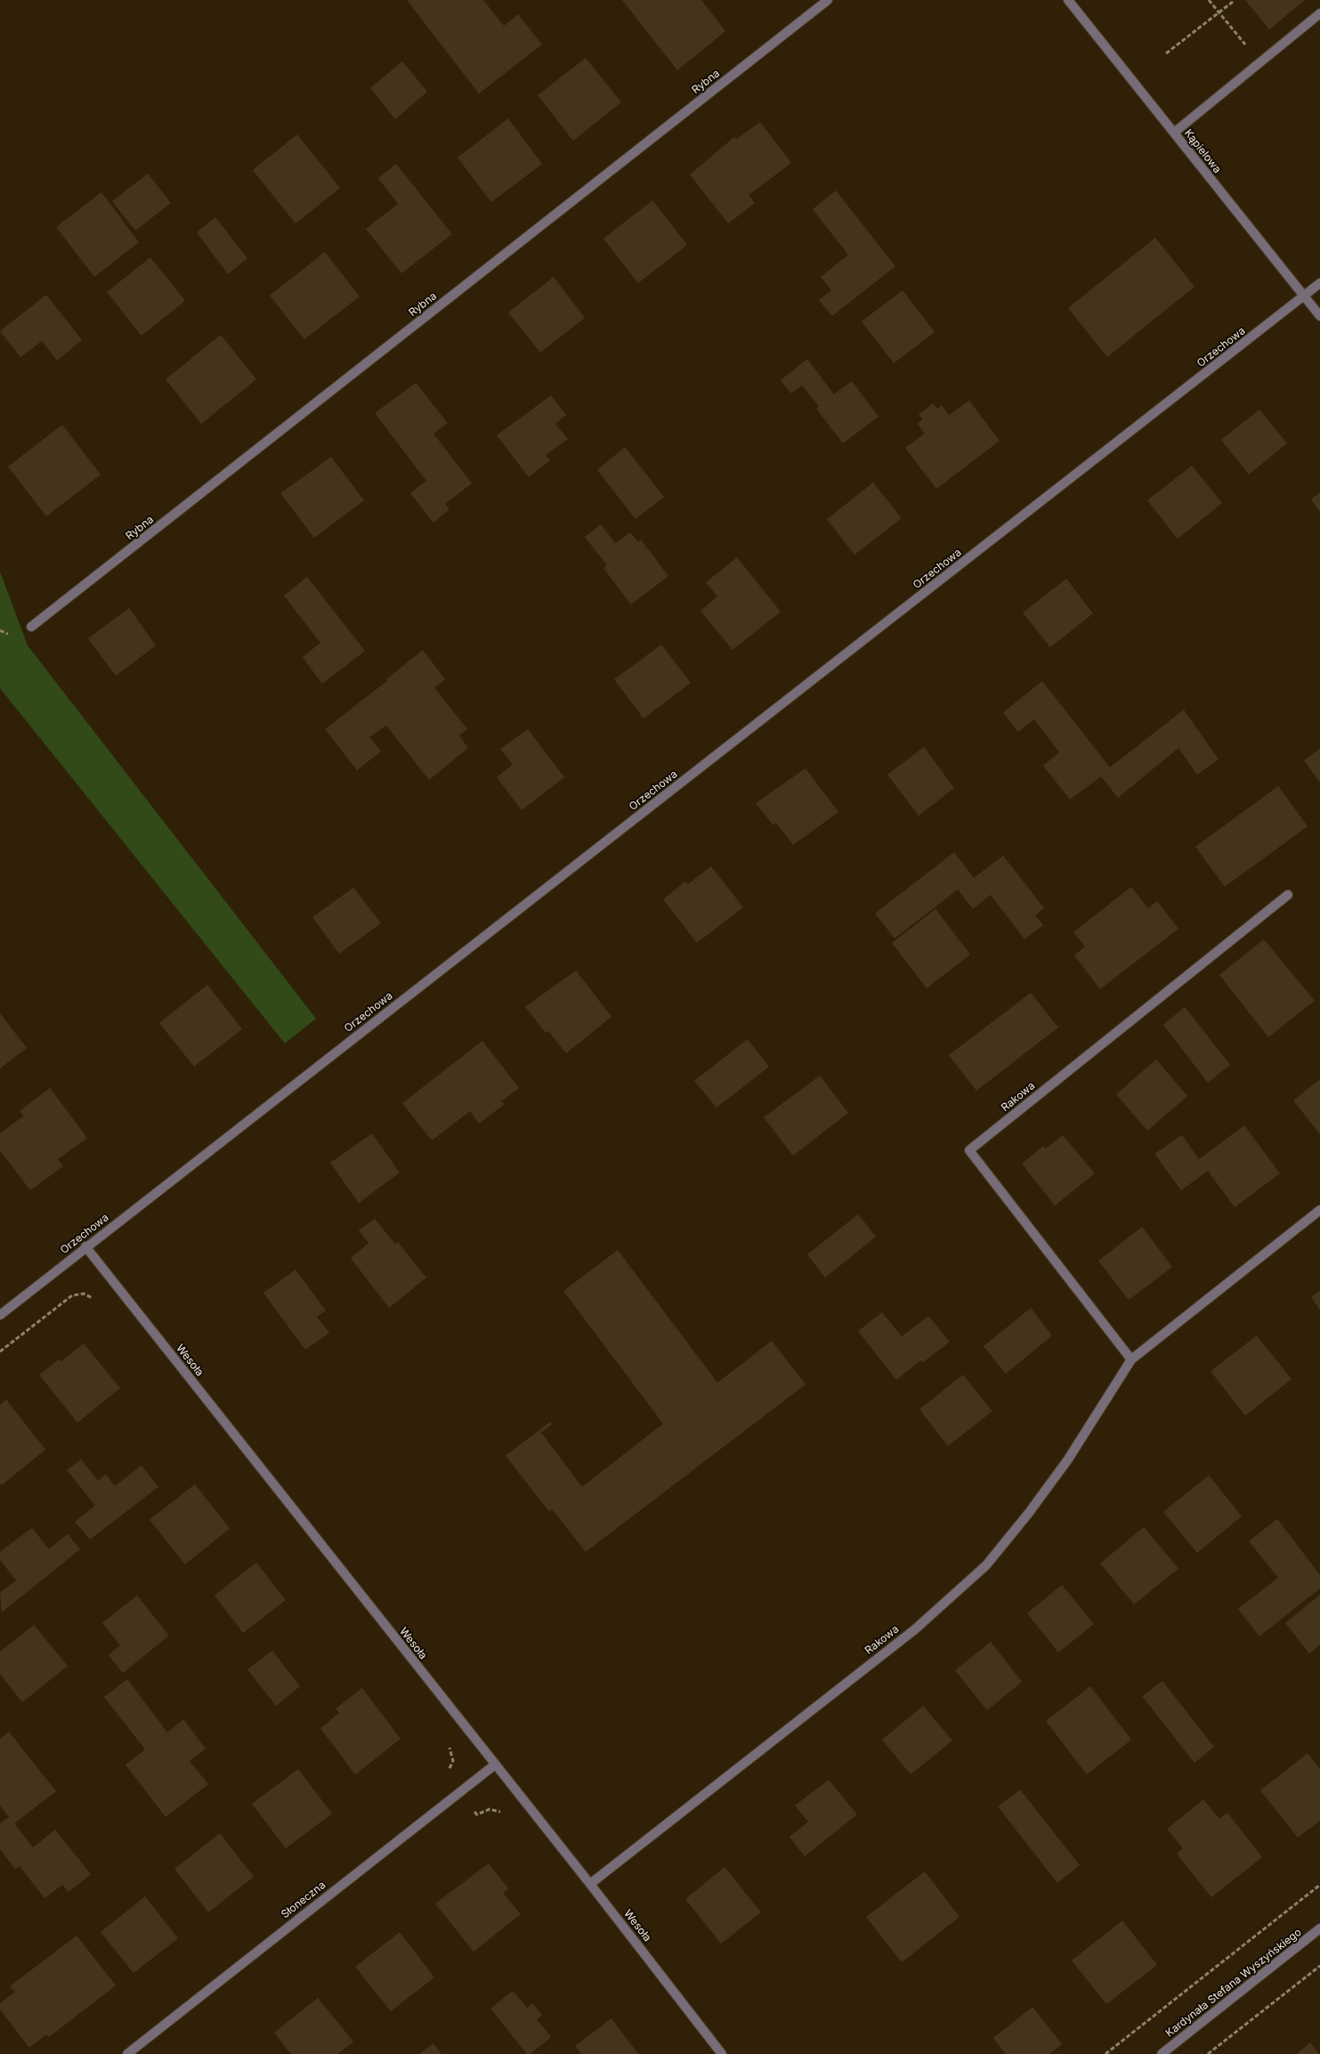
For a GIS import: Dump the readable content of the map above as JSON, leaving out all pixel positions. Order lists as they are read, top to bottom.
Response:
{
  "streets": {
    "street": [
      "Rybna",
      "Kąpielowa",
      "Orzechowa",
      "Rakowa",
      "Wesoła",
      "Słoneczna",
      "Kardynała Stefana Wyszyńskiego"
    ]
  },
  "crossings": [
    ["Kąpielowa", "Orzechowa"],
    ["Orzechowa", "Wesoła"],
    ["Rakowa", "Wesoła"],
    ["Wesoła", "Słoneczna"]
  ]
}
